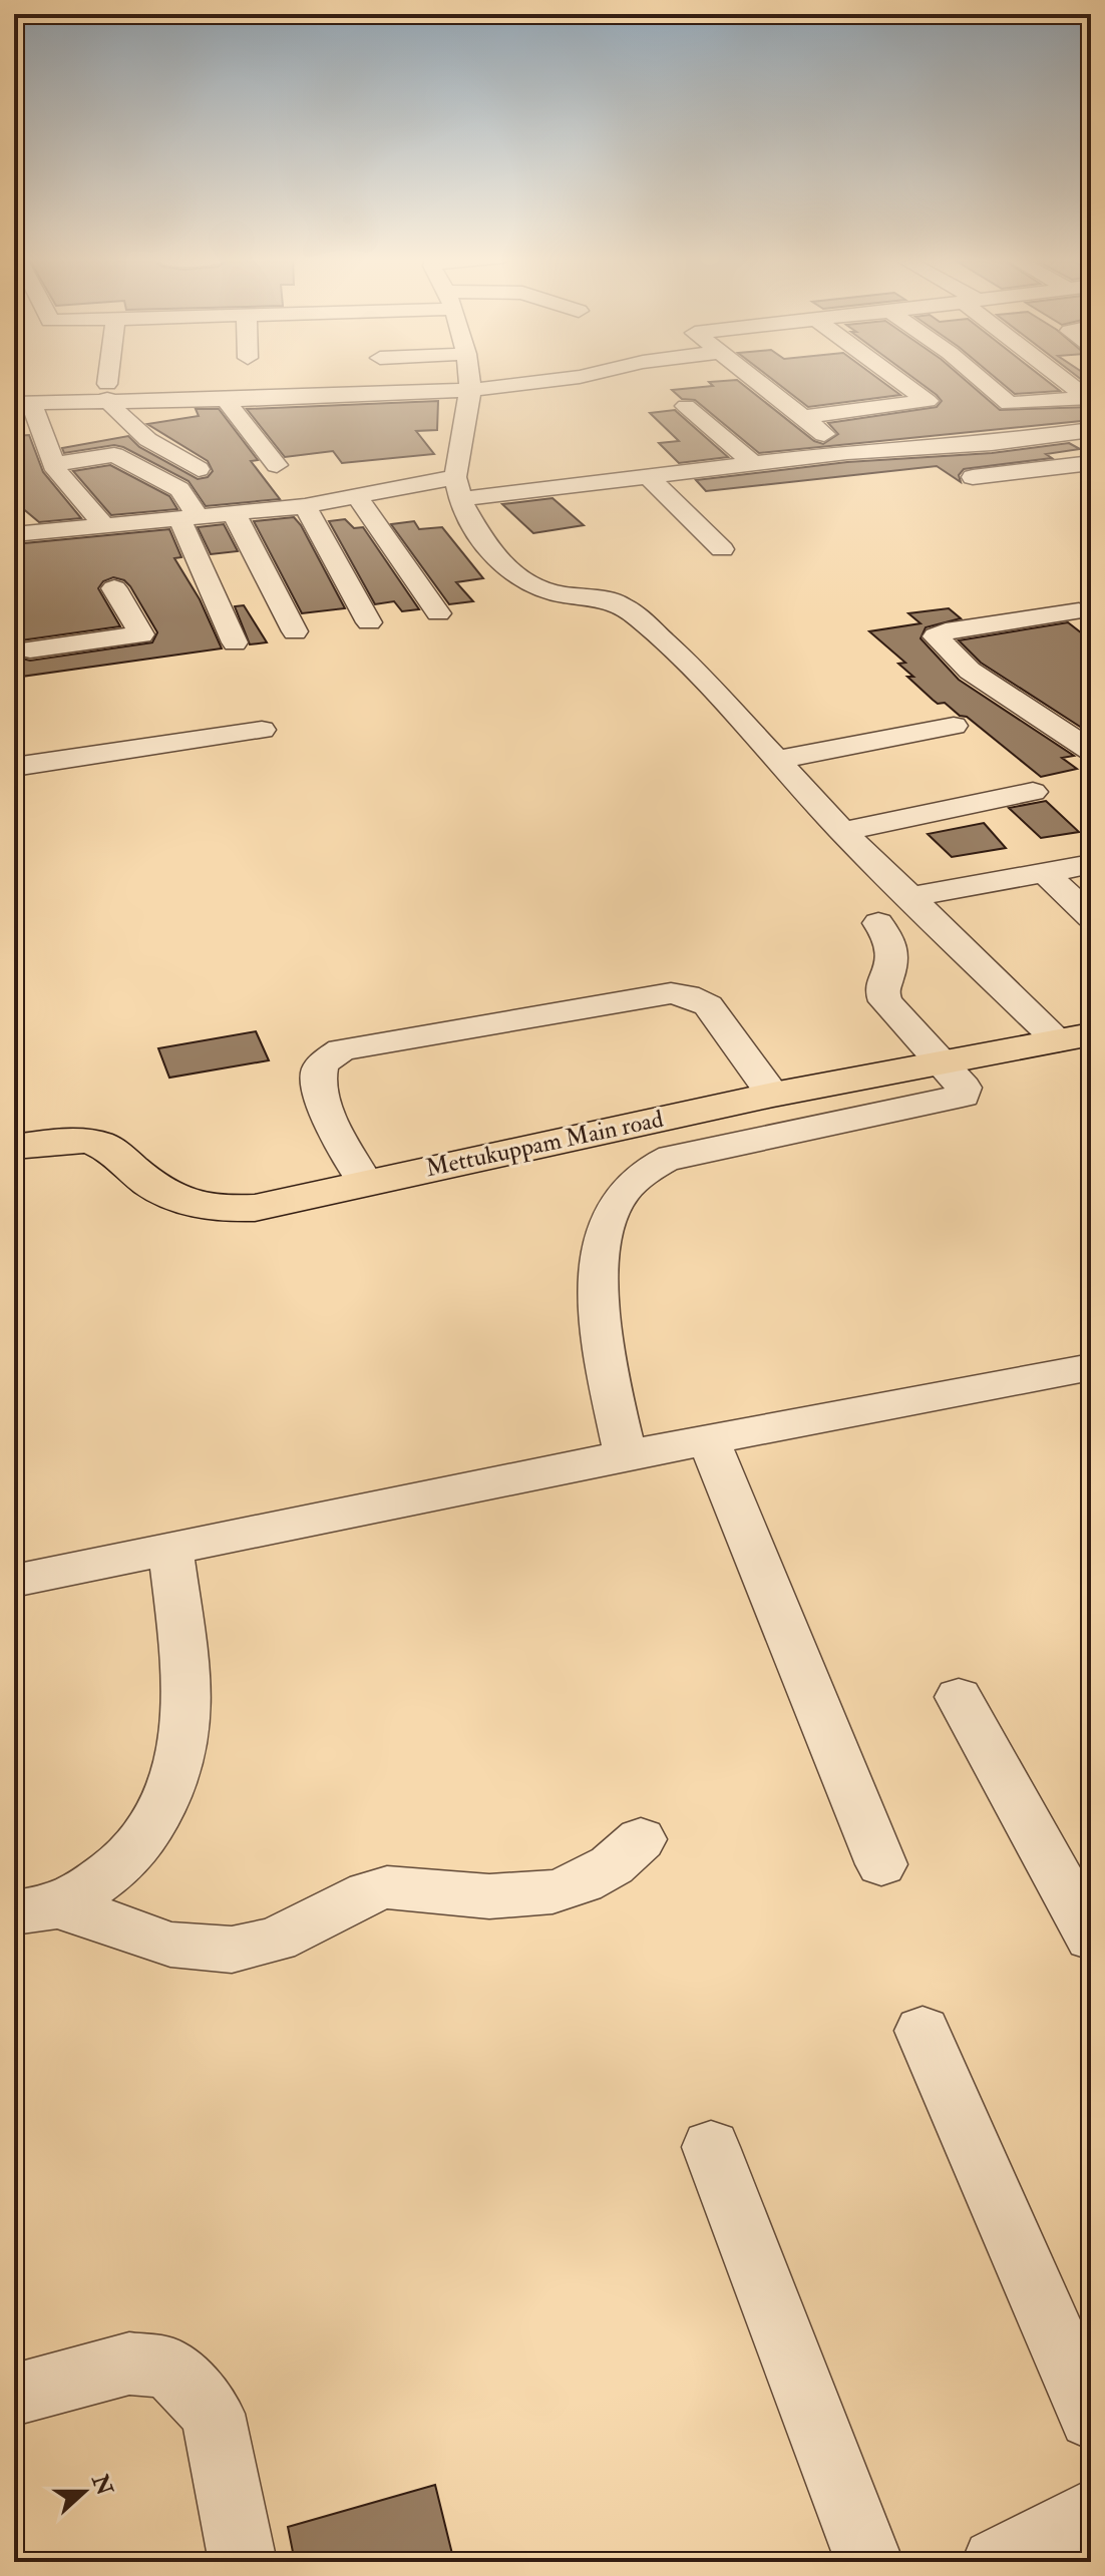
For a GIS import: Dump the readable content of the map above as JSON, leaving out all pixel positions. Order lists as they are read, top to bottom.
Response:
{
  "streets": {
    "main road": ["Mettukuppam Main road"]
  },
  "north": "right"
}
